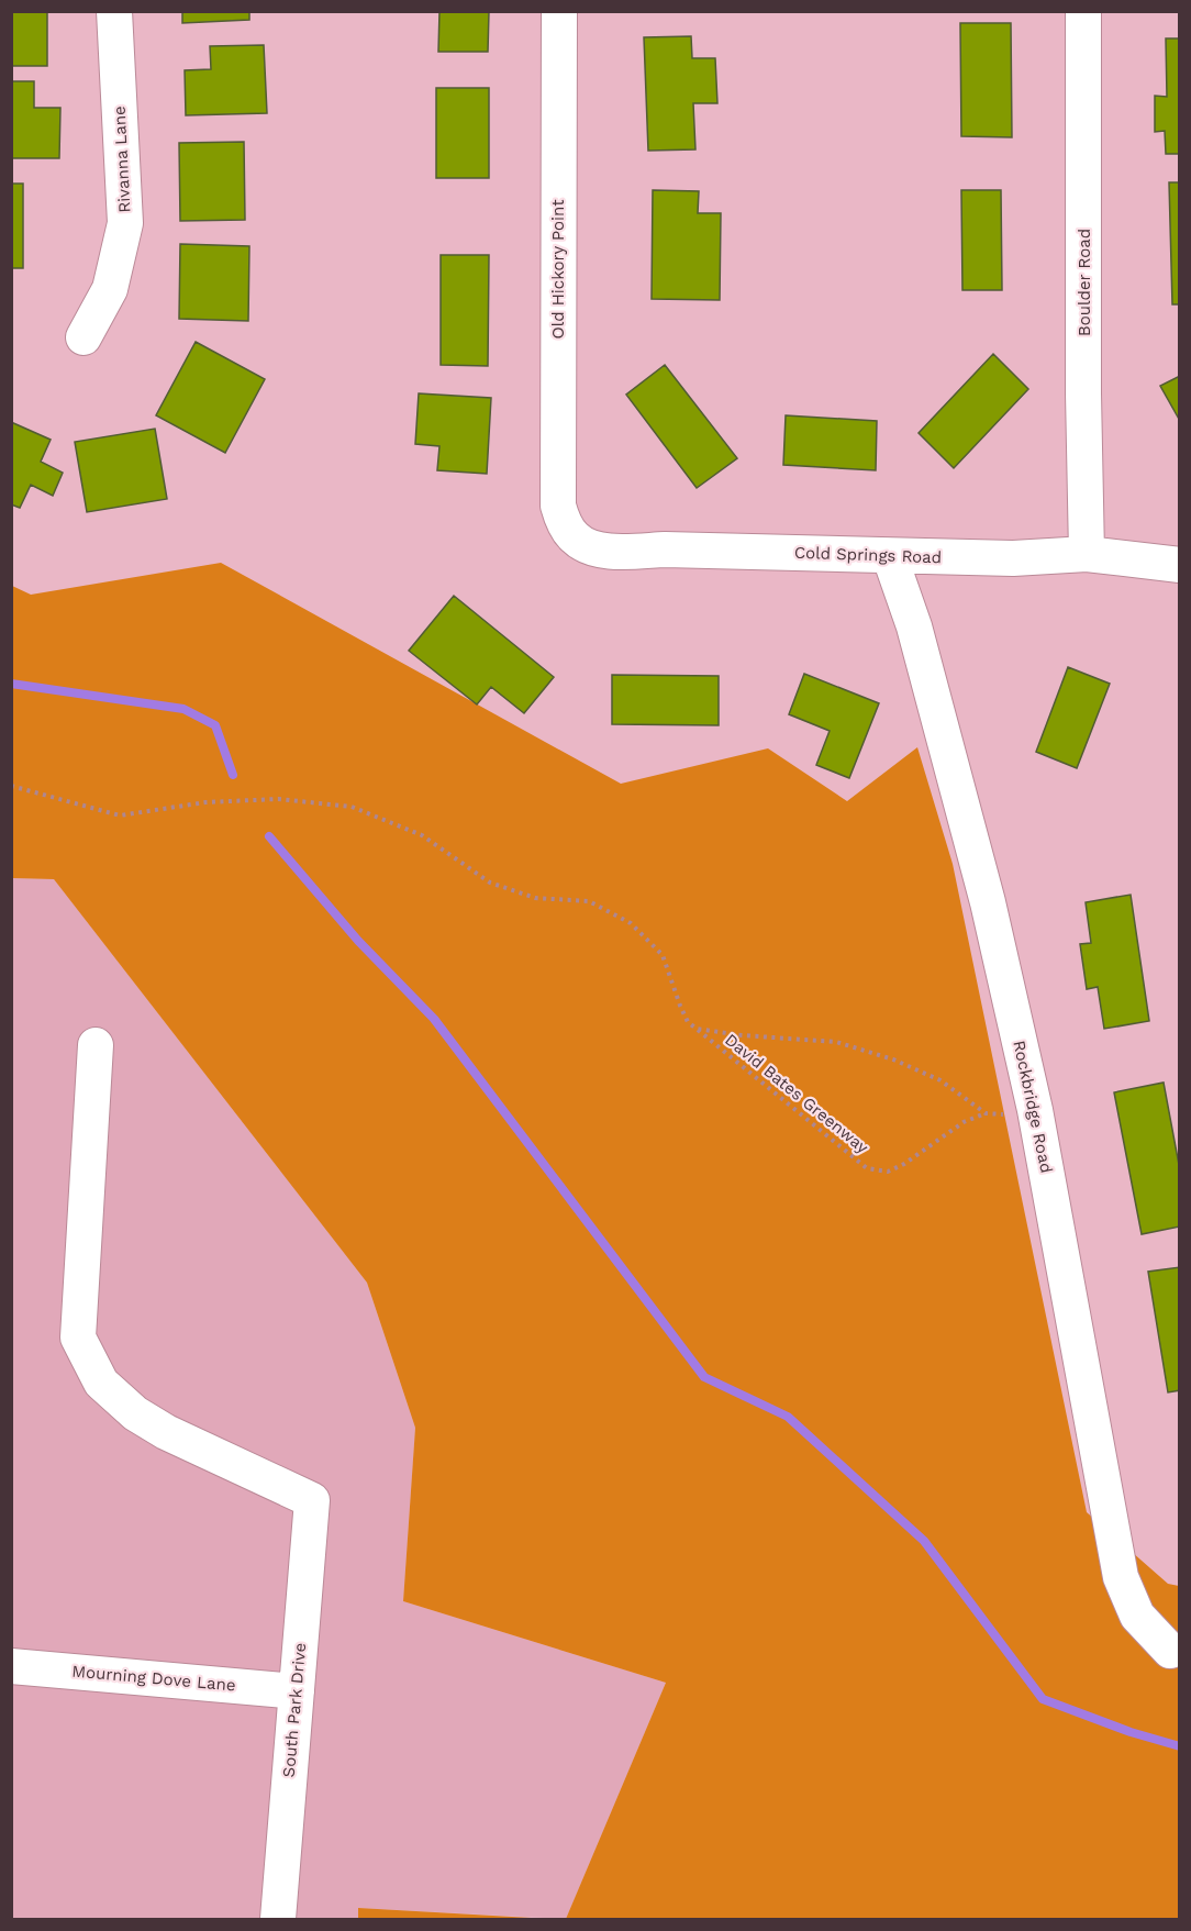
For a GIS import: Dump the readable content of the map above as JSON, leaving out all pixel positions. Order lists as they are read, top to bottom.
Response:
{
  "streets": {
    "street": [
      "Rivanna Lane",
      "Old Hickory Point",
      "Boulder Road",
      "Cold Springs Road",
      "Rockbridge Road",
      "Mourning Dove Lane",
      "South Park Drive"
    ],
    "path": ["David Bates Greenway"]
  },
  "crossings": [
    ["Old Hickory Point", "Cold Springs Road"],
    ["Boulder Road", "Cold Springs Road"],
    ["Cold Springs Road", "Rockbridge Road"],
    ["David Bates Greenway", "Rockbridge Road"],
    ["Mourning Dove Lane", "South Park Drive"]
  ]
}
